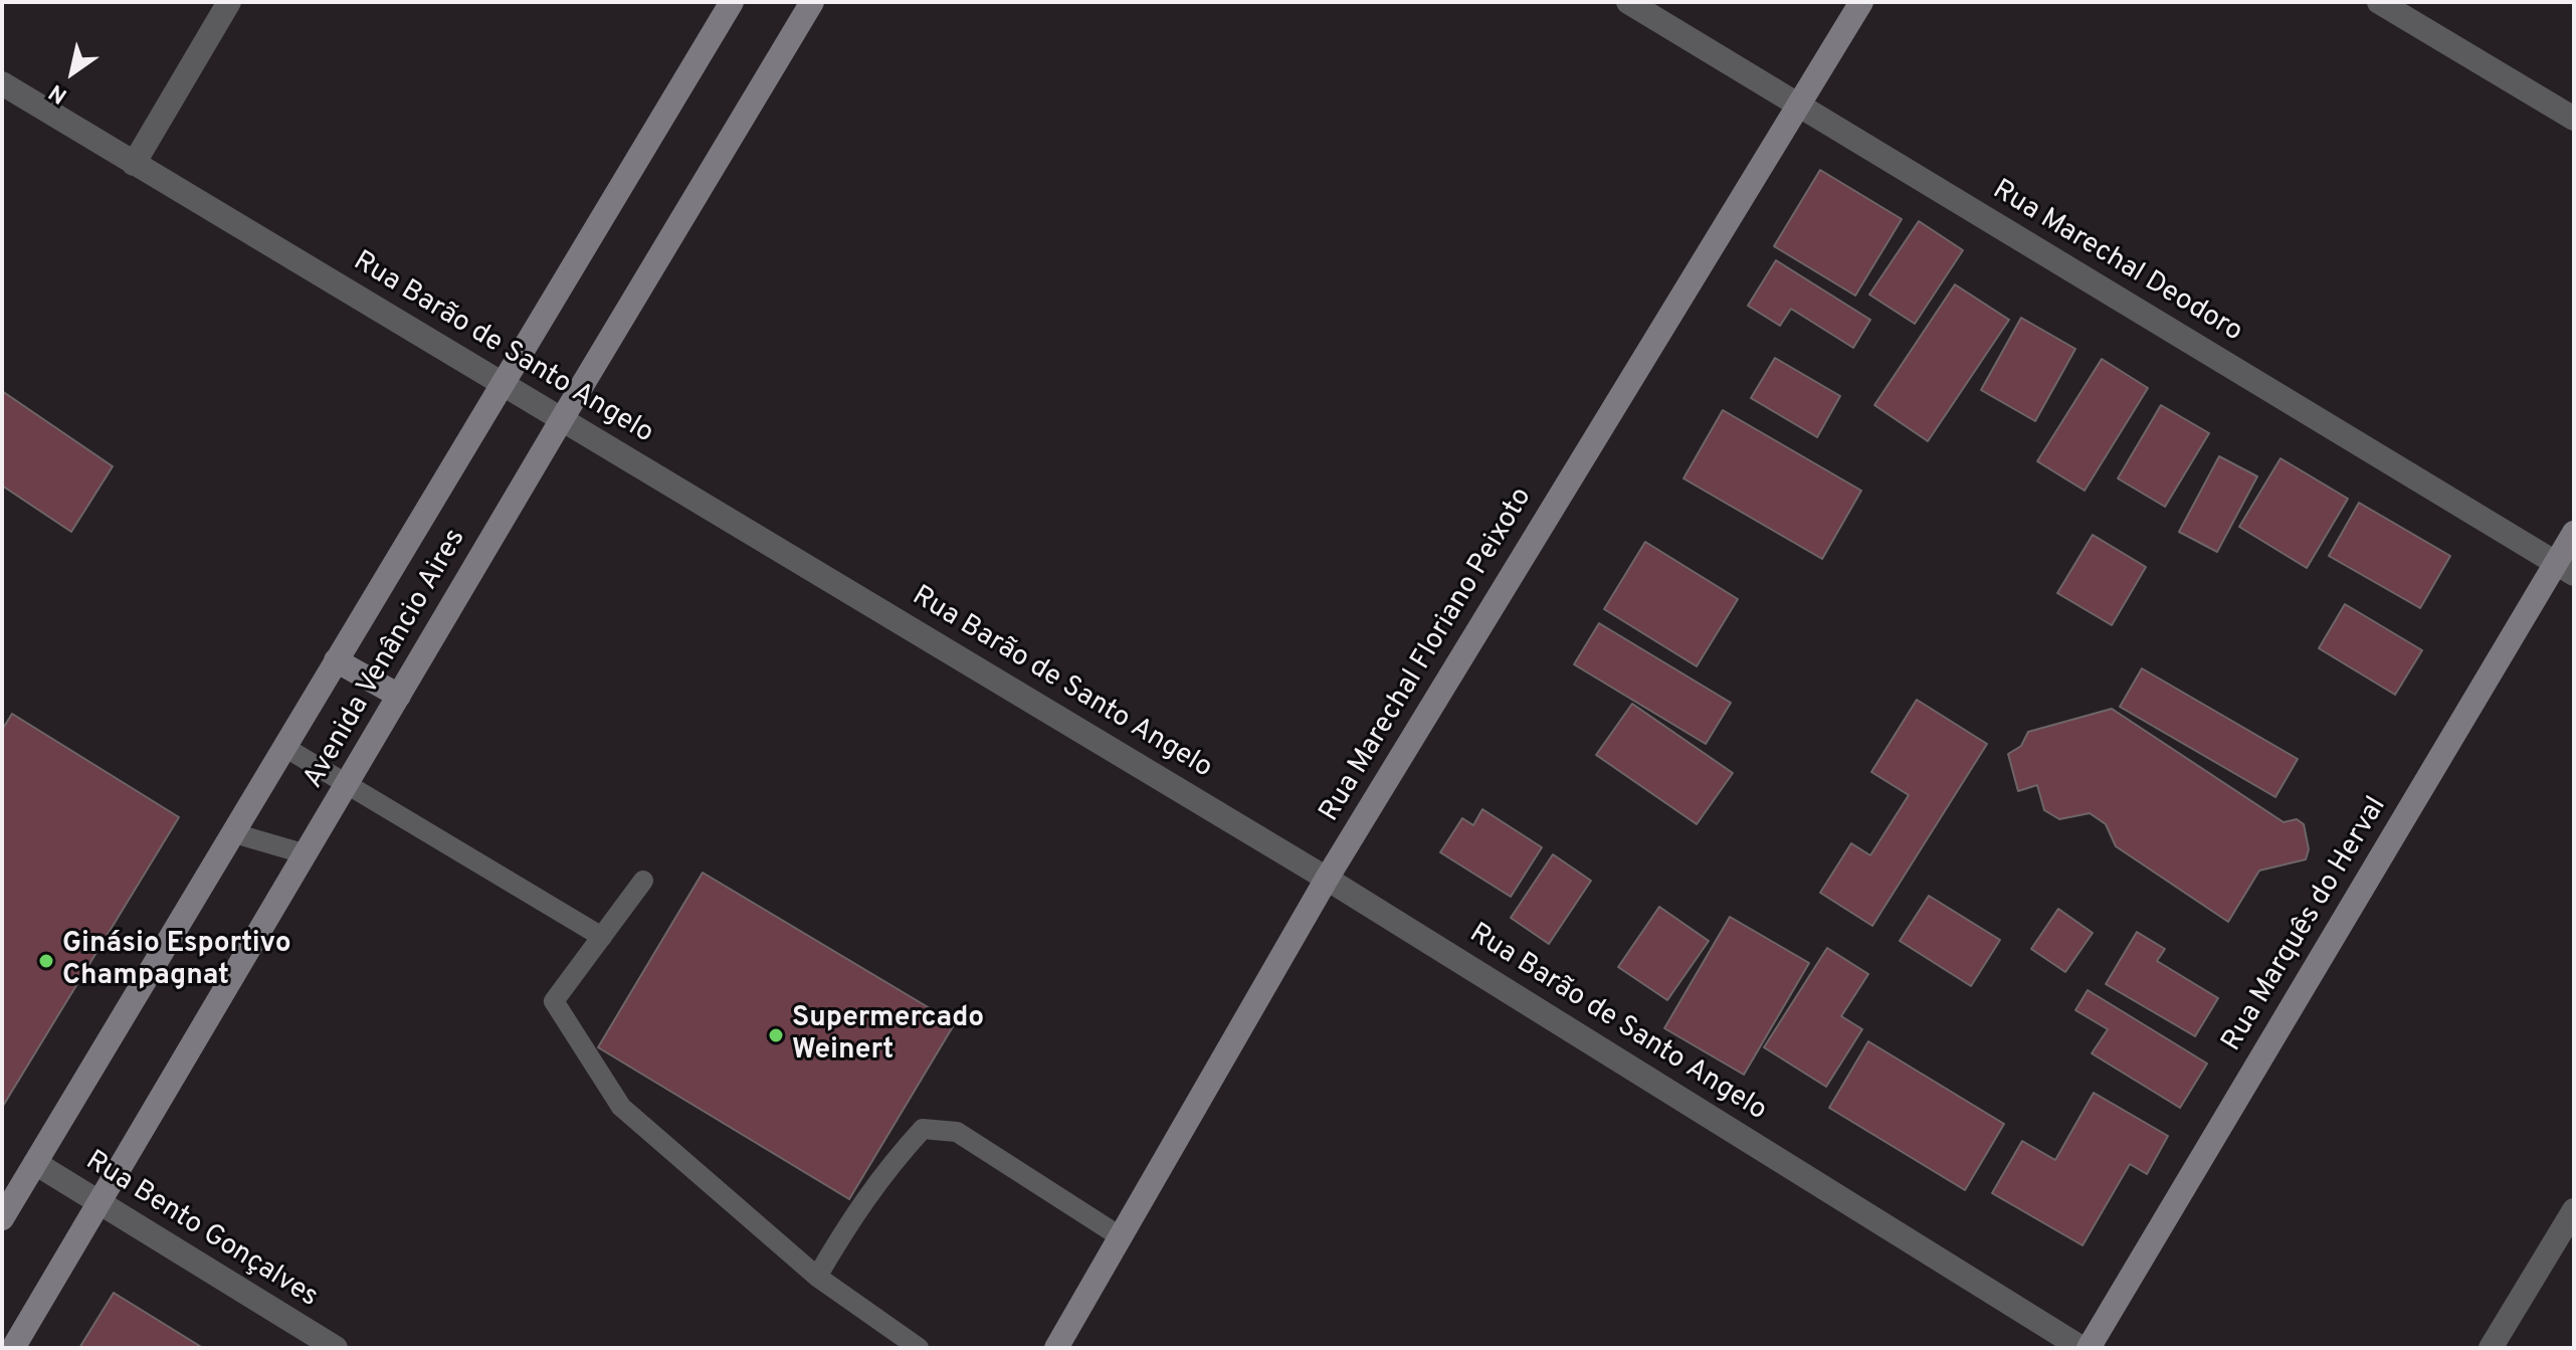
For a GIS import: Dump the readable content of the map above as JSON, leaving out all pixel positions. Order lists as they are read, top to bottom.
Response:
{
  "streets": {
    "main road": ["Rua Marechal Floriano Peixoto", "Avenida Venâncio Aires", "Rua Marquês do Herval"],
    "street": ["Rua Marechal Deodoro", "Rua Barão de Santo Angelo", "Rua Bento Gonçalves"]
  },
  "crossings": [
    ["Rua Marechal Deodoro", "Rua Marechal Floriano Peixoto"],
    ["Rua Marechal Deodoro", "Rua Marquês do Herval"],
    ["Rua Barão de Santo Angelo", "Rua Marechal Floriano Peixoto"],
    ["Rua Barão de Santo Angelo", "Avenida Venâncio Aires"],
    ["Avenida Venâncio Aires", "Rua Bento Gonçalves"]
  ],
  "places": ["Ginásio Esportivo Champagnat", "Supermercado Weinert"],
  "north": "bottom left"
}
